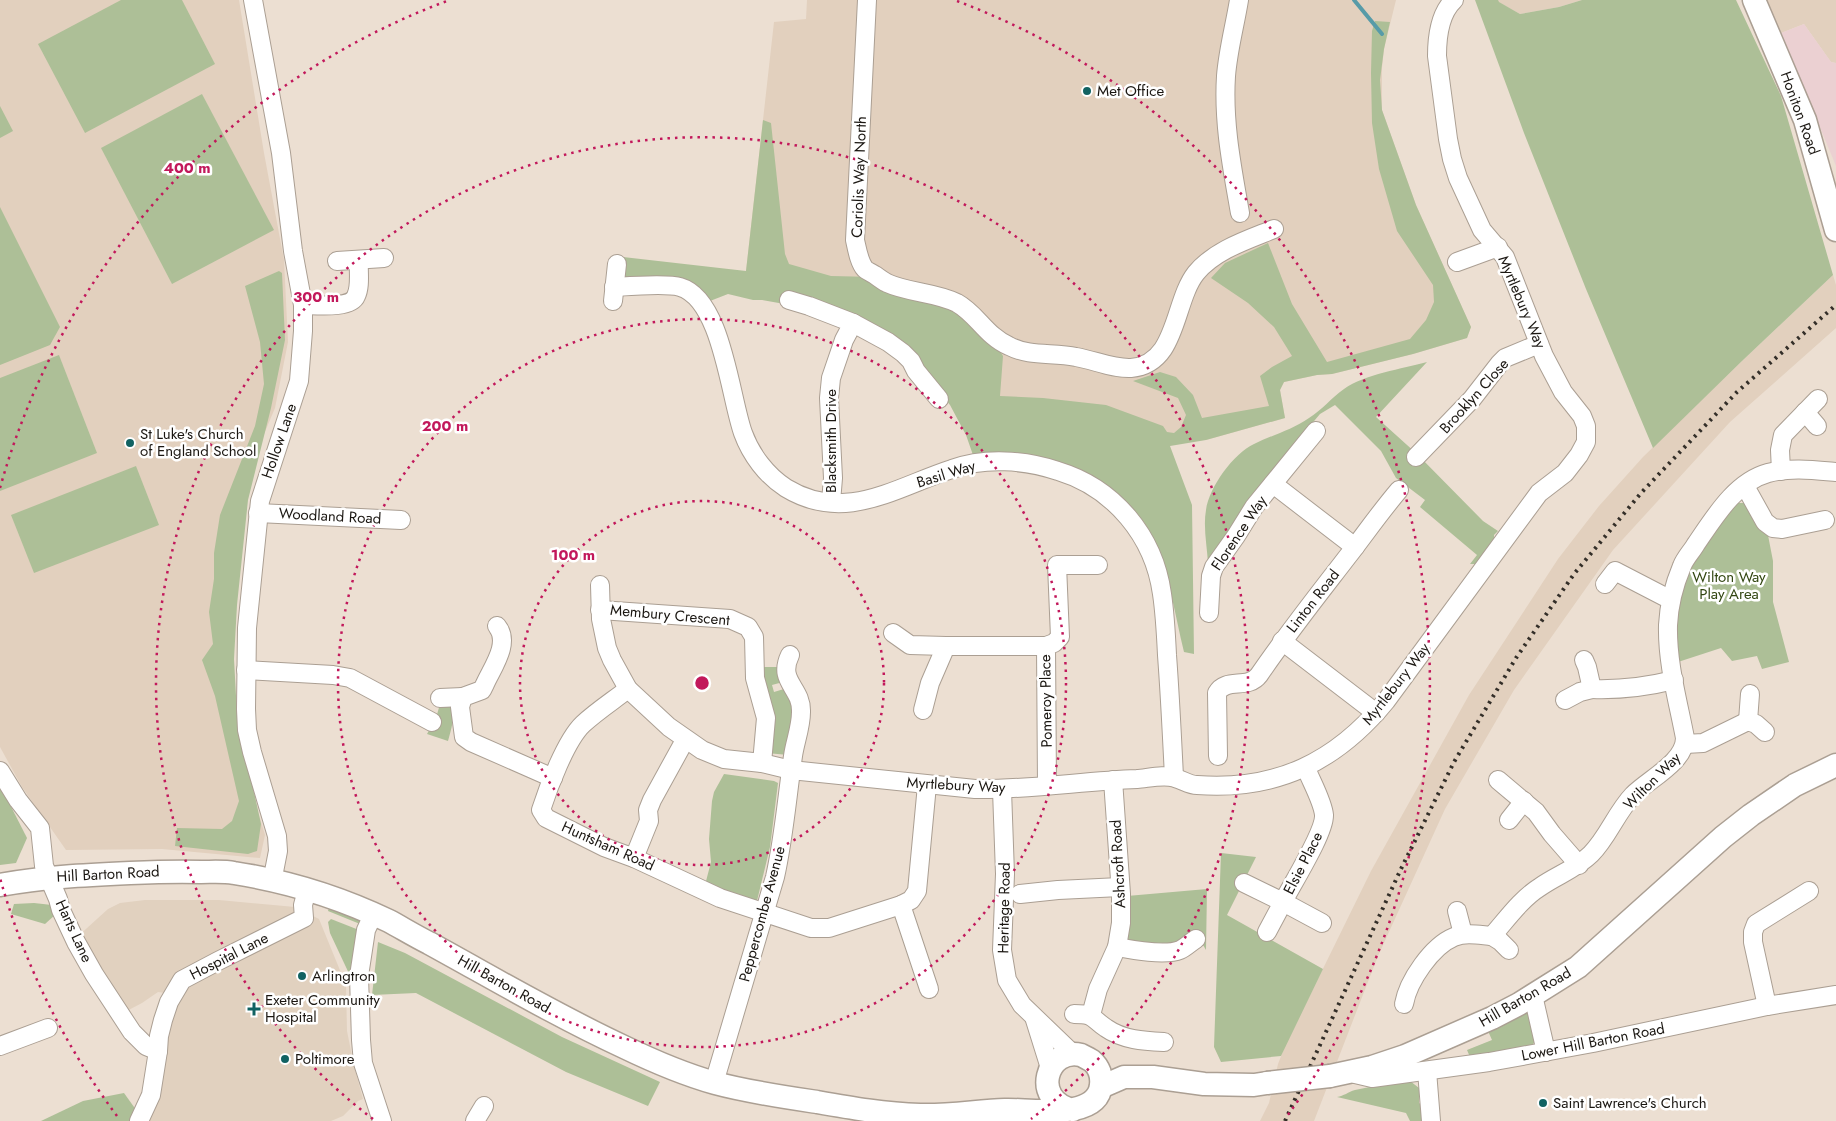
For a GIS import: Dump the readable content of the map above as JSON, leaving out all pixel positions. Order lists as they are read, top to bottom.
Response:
{
  "streets": {
    "main road": ["Honiton Road", "Hill Barton Road"],
    "street": [
      "Coriolis Way North",
      "Myrtlebury Way",
      "Brooklyn Close",
      "Hollow Lane",
      "Blacksmith Drive",
      "Basil Way",
      "Woodland Road",
      "Florence Way",
      "Linton Road",
      "Membury Crescent",
      "Pomeroy Place",
      "Wilton Way",
      "Huntsham Road",
      "Elsie Place",
      "Ashcroft Road",
      "Heritage Road",
      "Peppercombe Avenue",
      "Harts Lane",
      "Hospital Lane",
      "Lower Hill Barton Road"
    ]
  },
  "crossings": [
    ["Myrtlebury Way", "Brooklyn Close"],
    ["Myrtlebury Way", "Basil Way"],
    ["Myrtlebury Way", "Linton Road"],
    ["Myrtlebury Way", "Pomeroy Place"],
    ["Myrtlebury Way", "Elsie Place"],
    ["Myrtlebury Way", "Ashcroft Road"],
    ["Myrtlebury Way", "Heritage Road"],
    ["Myrtlebury Way", "Peppercombe Avenue"],
    ["Hollow Lane", "Woodland Road"],
    ["Hollow Lane", "Hill Barton Road"],
    ["Blacksmith Drive", "Basil Way"],
    ["Florence Way", "Linton Road"],
    ["Huntsham Road", "Peppercombe Avenue"],
    ["Hill Barton Road", "Heritage Road"],
    ["Hill Barton Road", "Peppercombe Avenue"],
    ["Hill Barton Road", "Harts Lane"],
    ["Hill Barton Road", "Hospital Lane"],
    ["Hill Barton Road", "Lower Hill Barton Road"],
    ["Harts Lane", "Hospital Lane"]
  ],
  "parks": ["Wilton Way Play Area"],
  "places": {
    "other": [
      "Met Office",
      "St Luke's Church of England School",
      "Arlingtron",
      "Poltimore",
      "Saint Lawrence's Church"
    ],
    "health": ["Exeter Community Hospital"]
  },
  "rings": [
    "400 m",
    "300 m",
    "200 m",
    "100 m"
  ]
}
